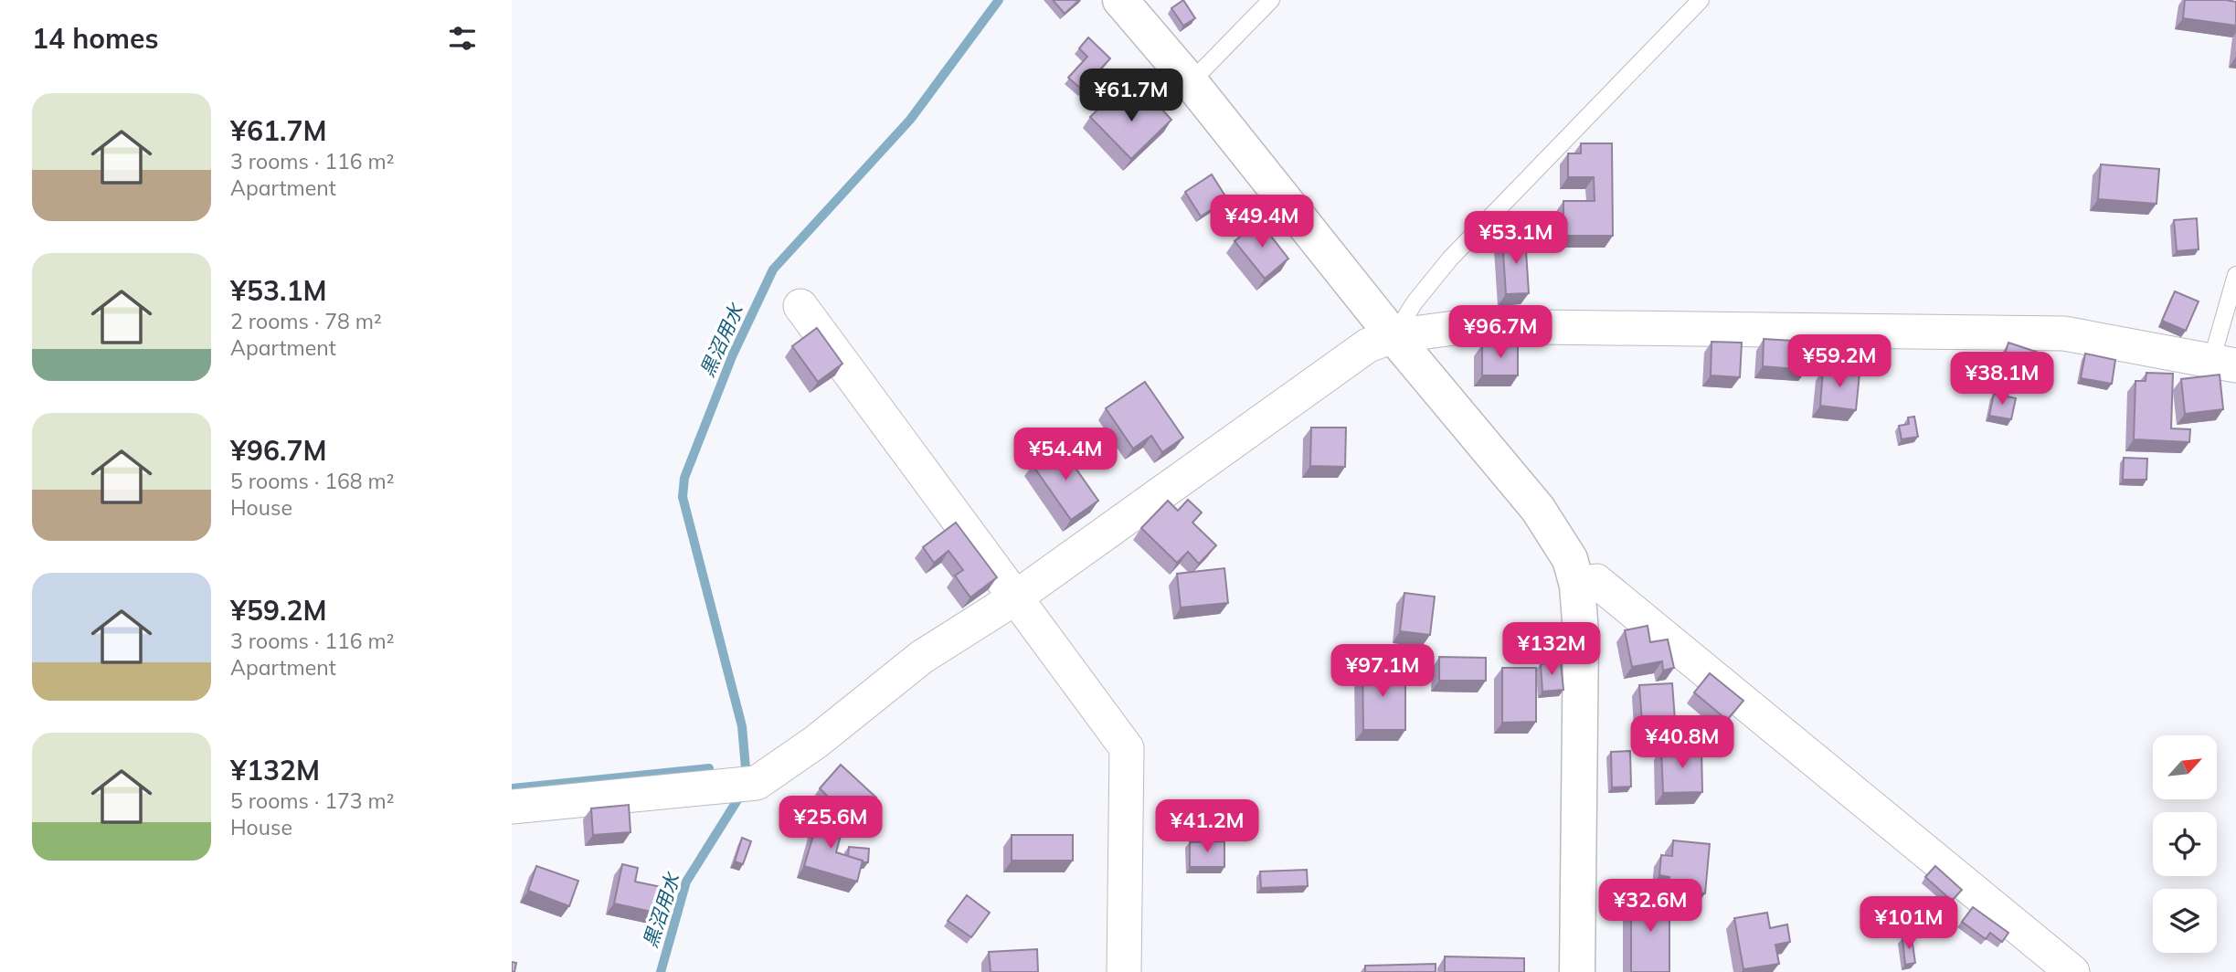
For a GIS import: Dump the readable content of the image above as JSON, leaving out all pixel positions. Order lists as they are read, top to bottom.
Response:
{
  "water": ["黒沼用水"],
  "north": "top right",
  "page": {
    "heading": "14 homes",
    "price": [
      "¥61.7M",
      "¥49.4M",
      "¥53.1M",
      "¥96.7M",
      "¥59.2M",
      "¥38.1M",
      "¥54.4M",
      "¥132M",
      "¥97.1M",
      "¥40.8M",
      "¥25.6M",
      "¥41.2M",
      "¥32.6M",
      "¥101M"
    ],
    "list": [
      {
        "name": "¥61.7M",
        "note": "3 rooms · 116 m² · Apartment"
      },
      {
        "name": "¥53.1M",
        "note": "2 rooms · 78 m² · Apartment"
      },
      {
        "name": "¥96.7M",
        "note": "5 rooms · 168 m² · House"
      },
      {
        "name": "¥59.2M",
        "note": "3 rooms · 116 m² · Apartment"
      },
      {
        "name": "¥132M",
        "note": "5 rooms · 173 m² · House"
      }
    ]
  }
}
